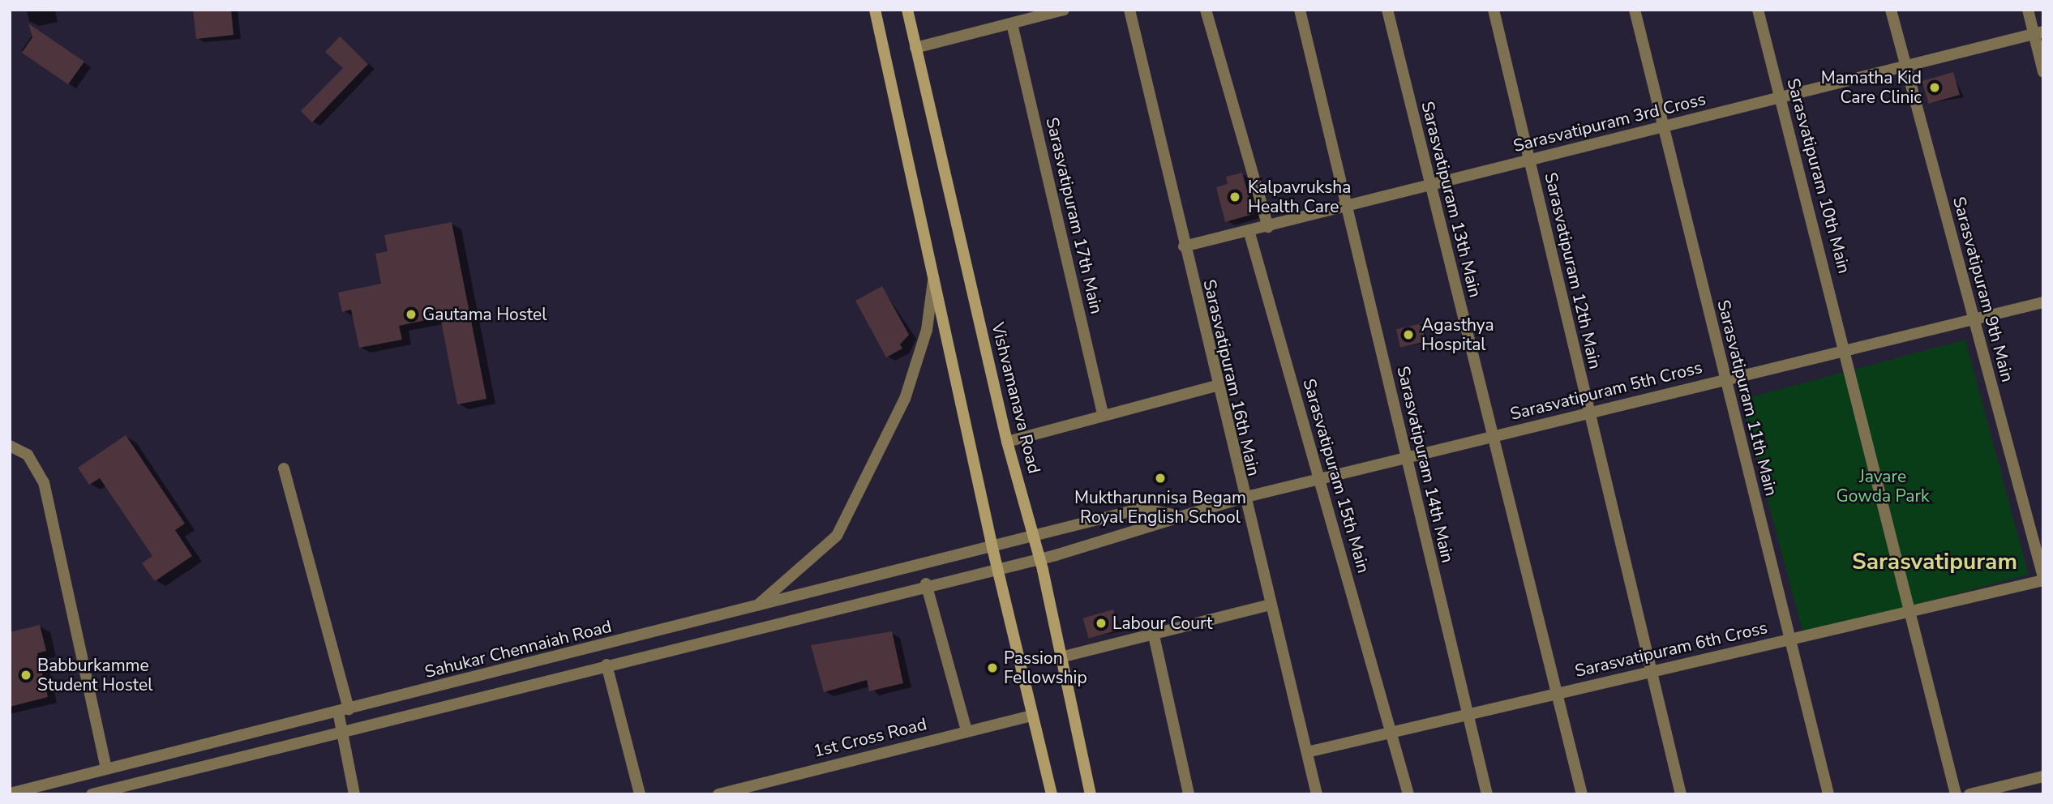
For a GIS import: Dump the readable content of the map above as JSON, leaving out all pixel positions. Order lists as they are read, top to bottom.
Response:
{
  "streets": {
    "main road": ["Vishvamanava Road"],
    "street": [
      "Sarasvatipuram 3rd Cross",
      "Sarasvatipuram 10th Main",
      "Sarasvatipuram 13th Main",
      "Sarasvatipuram 17th Main",
      "Sarasvatipuram 12th Main",
      "Sarasvatipuram 9th Main",
      "Sarasvatipuram 16th Main",
      "Sarasvatipuram 5th Cross",
      "Sarasvatipuram 11th Main",
      "Sarasvatipuram 14th Main",
      "Sarasvatipuram 15th Main",
      "Sahukar Chennaiah Road",
      "Sarasvatipuram 6th Cross",
      "1st Cross Road"
    ]
  },
  "crossings": [
    ["Sarasvatipuram 3rd Cross", "Sarasvatipuram 10th Main"],
    ["Sarasvatipuram 3rd Cross", "Sarasvatipuram 13th Main"],
    ["Sarasvatipuram 3rd Cross", "Sarasvatipuram 12th Main"],
    ["Sarasvatipuram 3rd Cross", "Sarasvatipuram 9th Main"],
    ["Sarasvatipuram 3rd Cross", "Sarasvatipuram 16th Main"],
    ["Sarasvatipuram 3rd Cross", "Sarasvatipuram 11th Main"],
    ["Sarasvatipuram 3rd Cross", "Sarasvatipuram 14th Main"],
    ["Sarasvatipuram 3rd Cross", "Sarasvatipuram 15th Main"],
    ["Sarasvatipuram 10th Main", "Sarasvatipuram 5th Cross"],
    ["Sarasvatipuram 10th Main", "Sarasvatipuram 6th Cross"],
    ["Sarasvatipuram 13th Main", "Sarasvatipuram 5th Cross"],
    ["Sarasvatipuram 13th Main", "Sarasvatipuram 6th Cross"],
    ["Sarasvatipuram 12th Main", "Sarasvatipuram 5th Cross"],
    ["Sarasvatipuram 12th Main", "Sarasvatipuram 6th Cross"],
    ["Sarasvatipuram 9th Main", "Sarasvatipuram 5th Cross"],
    ["Sarasvatipuram 9th Main", "Sarasvatipuram 6th Cross"],
    ["Sarasvatipuram 16th Main", "Sarasvatipuram 5th Cross"],
    ["Sarasvatipuram 16th Main", "Sarasvatipuram 6th Cross"],
    ["Sarasvatipuram 5th Cross", "Vishvamanava Road"],
    ["Sarasvatipuram 5th Cross", "Sarasvatipuram 11th Main"],
    ["Sarasvatipuram 5th Cross", "Sarasvatipuram 14th Main"],
    ["Sarasvatipuram 5th Cross", "Sarasvatipuram 15th Main"],
    ["Sarasvatipuram 5th Cross", "Sahukar Chennaiah Road"],
    ["Vishvamanava Road", "Sahukar Chennaiah Road"],
    ["Sarasvatipuram 11th Main", "Sarasvatipuram 6th Cross"],
    ["Sarasvatipuram 14th Main", "Sarasvatipuram 6th Cross"],
    ["Sarasvatipuram 15th Main", "Sarasvatipuram 6th Cross"]
  ],
  "districts": ["Sarasvatipuram"],
  "parks": ["Javare Gowda Park"],
  "places": [
    "Mamatha Kid Care Clinic",
    "Kalpavruksha Health Care",
    "Gautama Hostel",
    "Agasthya Hospital",
    "Muktharunnisa Begam Royal English School",
    "Labour Court",
    "Passion Fellowship",
    "Babburkamme Student Hostel"
  ]
}
